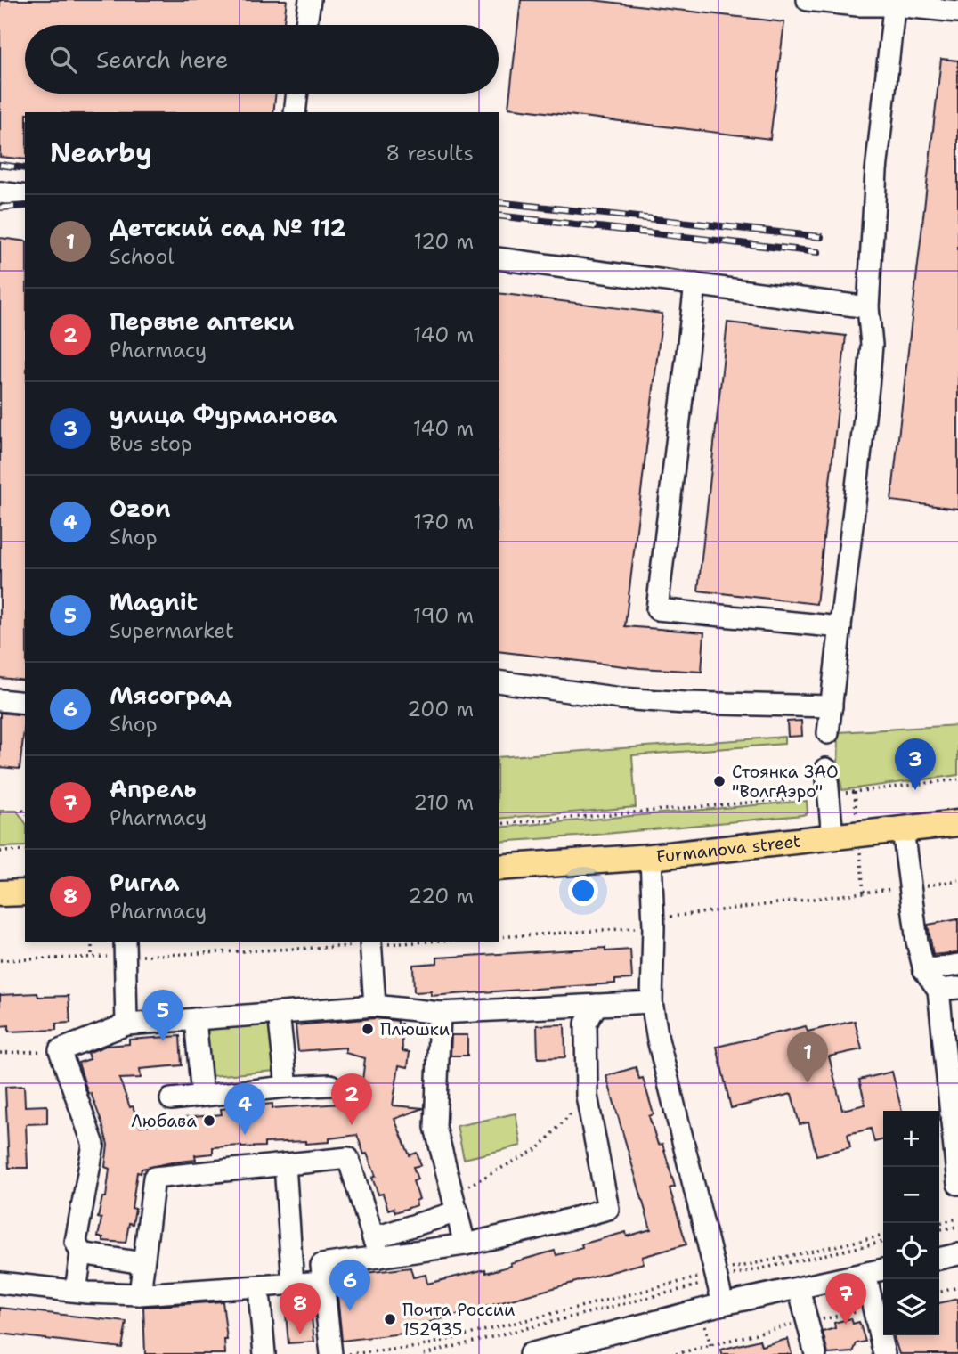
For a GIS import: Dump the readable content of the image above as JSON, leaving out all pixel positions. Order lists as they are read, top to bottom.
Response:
{
  "streets": {
    "main road": ["Furmanova street"]
  },
  "places": [
    "Стоянка ЗАО \"ВолгАэро\"",
    "Плюшки",
    "Любава",
    "Почта России 152935"
  ],
  "page": {
    "search": "Search here",
    "heading": ["Nearby", "8 results"],
    "list": [
      {
        "mark": "1",
        "name": "Детский сад № 112",
        "note": "School",
        "value": "120 m"
      },
      {
        "mark": "2",
        "name": "Первые аптеки",
        "note": "Pharmacy",
        "value": "140 m"
      },
      {
        "mark": "3",
        "name": "улица Фурманова",
        "note": "Bus stop",
        "value": "140 m"
      },
      {
        "mark": "4",
        "name": "Ozon",
        "note": "Shop",
        "value": "170 m"
      },
      {
        "mark": "5",
        "name": "Magnit",
        "note": "Supermarket",
        "value": "190 m"
      },
      {
        "mark": "6",
        "name": "Мясоград",
        "note": "Shop",
        "value": "200 m"
      },
      {
        "mark": "7",
        "name": "Апрель",
        "note": "Pharmacy",
        "value": "210 m"
      },
      {
        "mark": "8",
        "name": "Ригла",
        "note": "Pharmacy",
        "value": "220 m"
      }
    ],
    "pins": [
      "3",
      "5",
      "1",
      "2",
      "4",
      "6",
      "7",
      "8"
    ],
    "map_buttons": ["+", "−"]
  }
}
